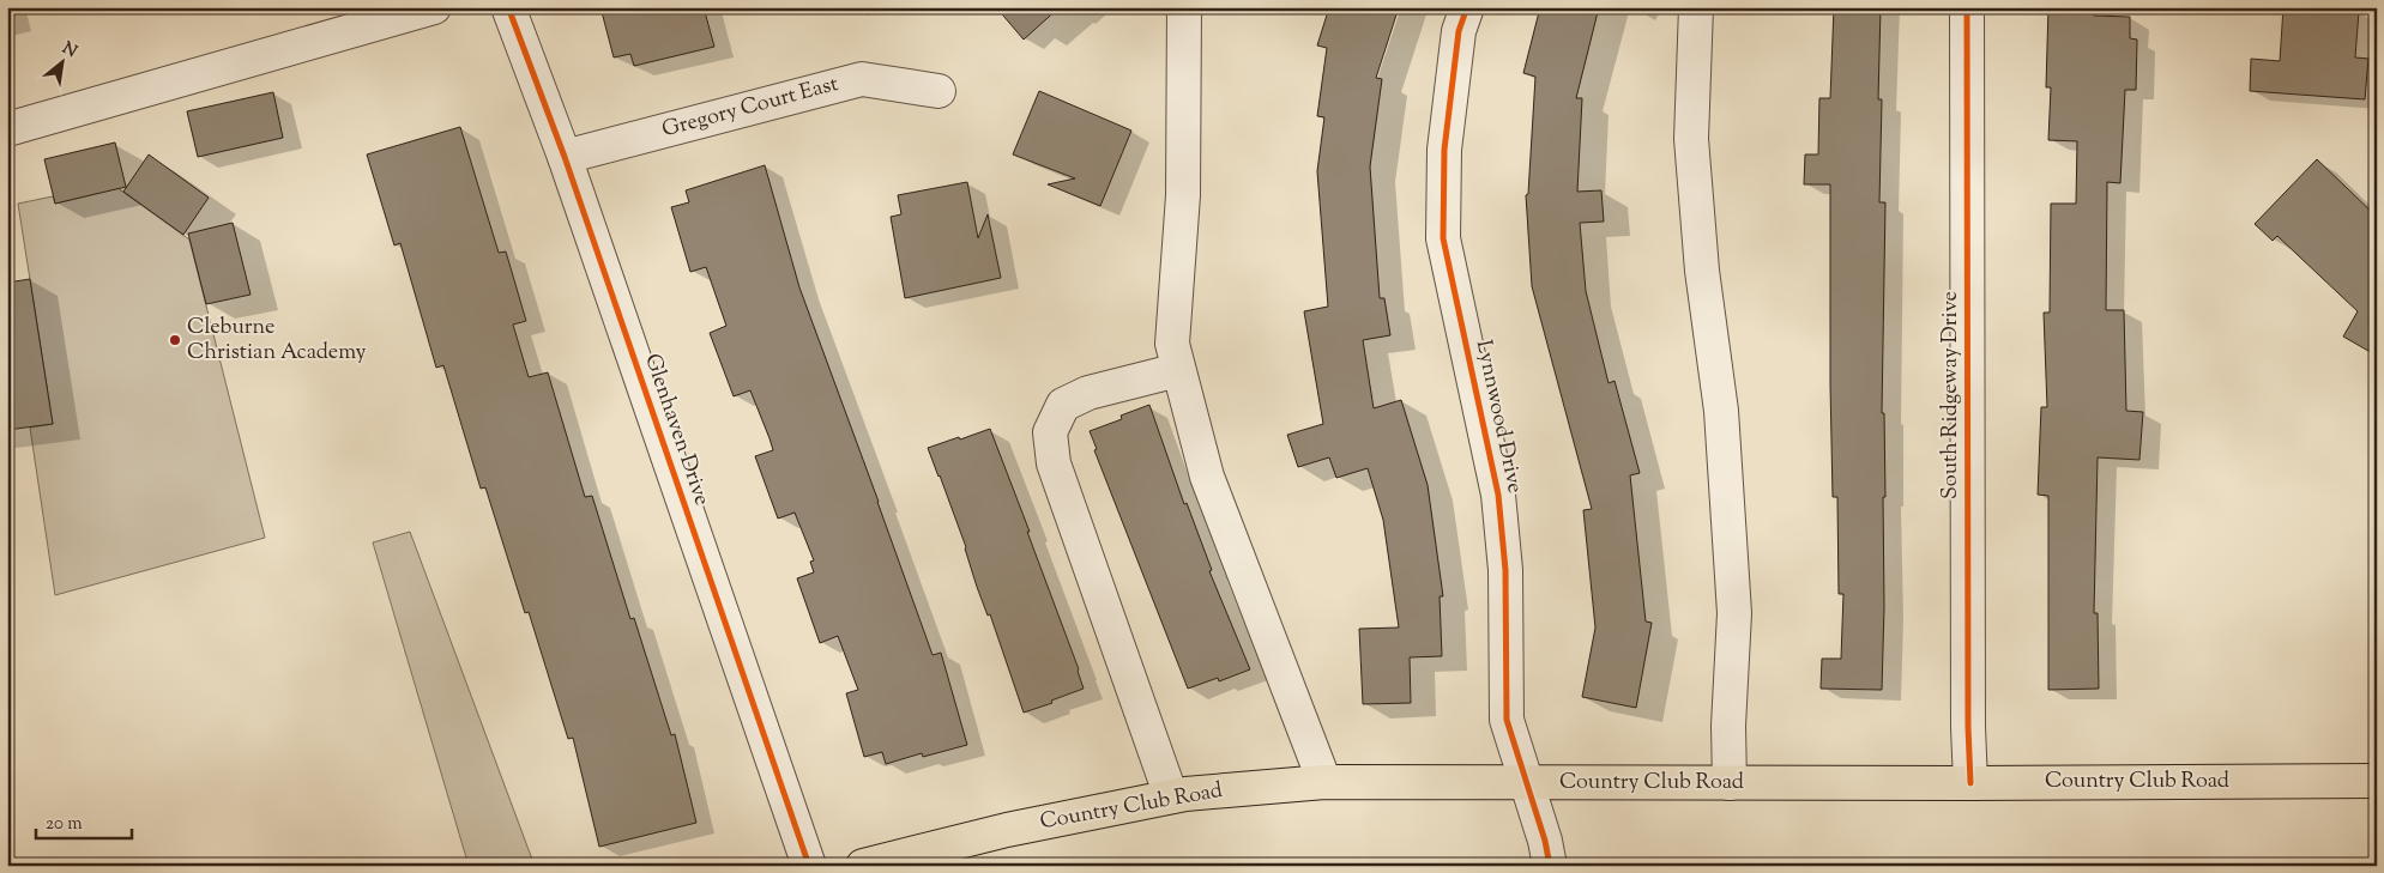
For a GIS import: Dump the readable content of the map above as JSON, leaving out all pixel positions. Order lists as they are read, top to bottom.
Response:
{
  "streets": {
    "main road": ["Country Club Road"],
    "street": [
      "Gregory Court East",
      "South Ridgeway Drive",
      "Lynnwood Drive",
      "Glenhaven Drive"
    ]
  },
  "crossings": [
    ["Gregory Court East", "Glenhaven Drive"],
    ["South Ridgeway Drive", "Country Club Road"],
    ["Lynnwood Drive", "Country Club Road"]
  ],
  "places": ["Cleburne Christian Academy"],
  "scale_bar": "20 m",
  "north": "top right"
}
